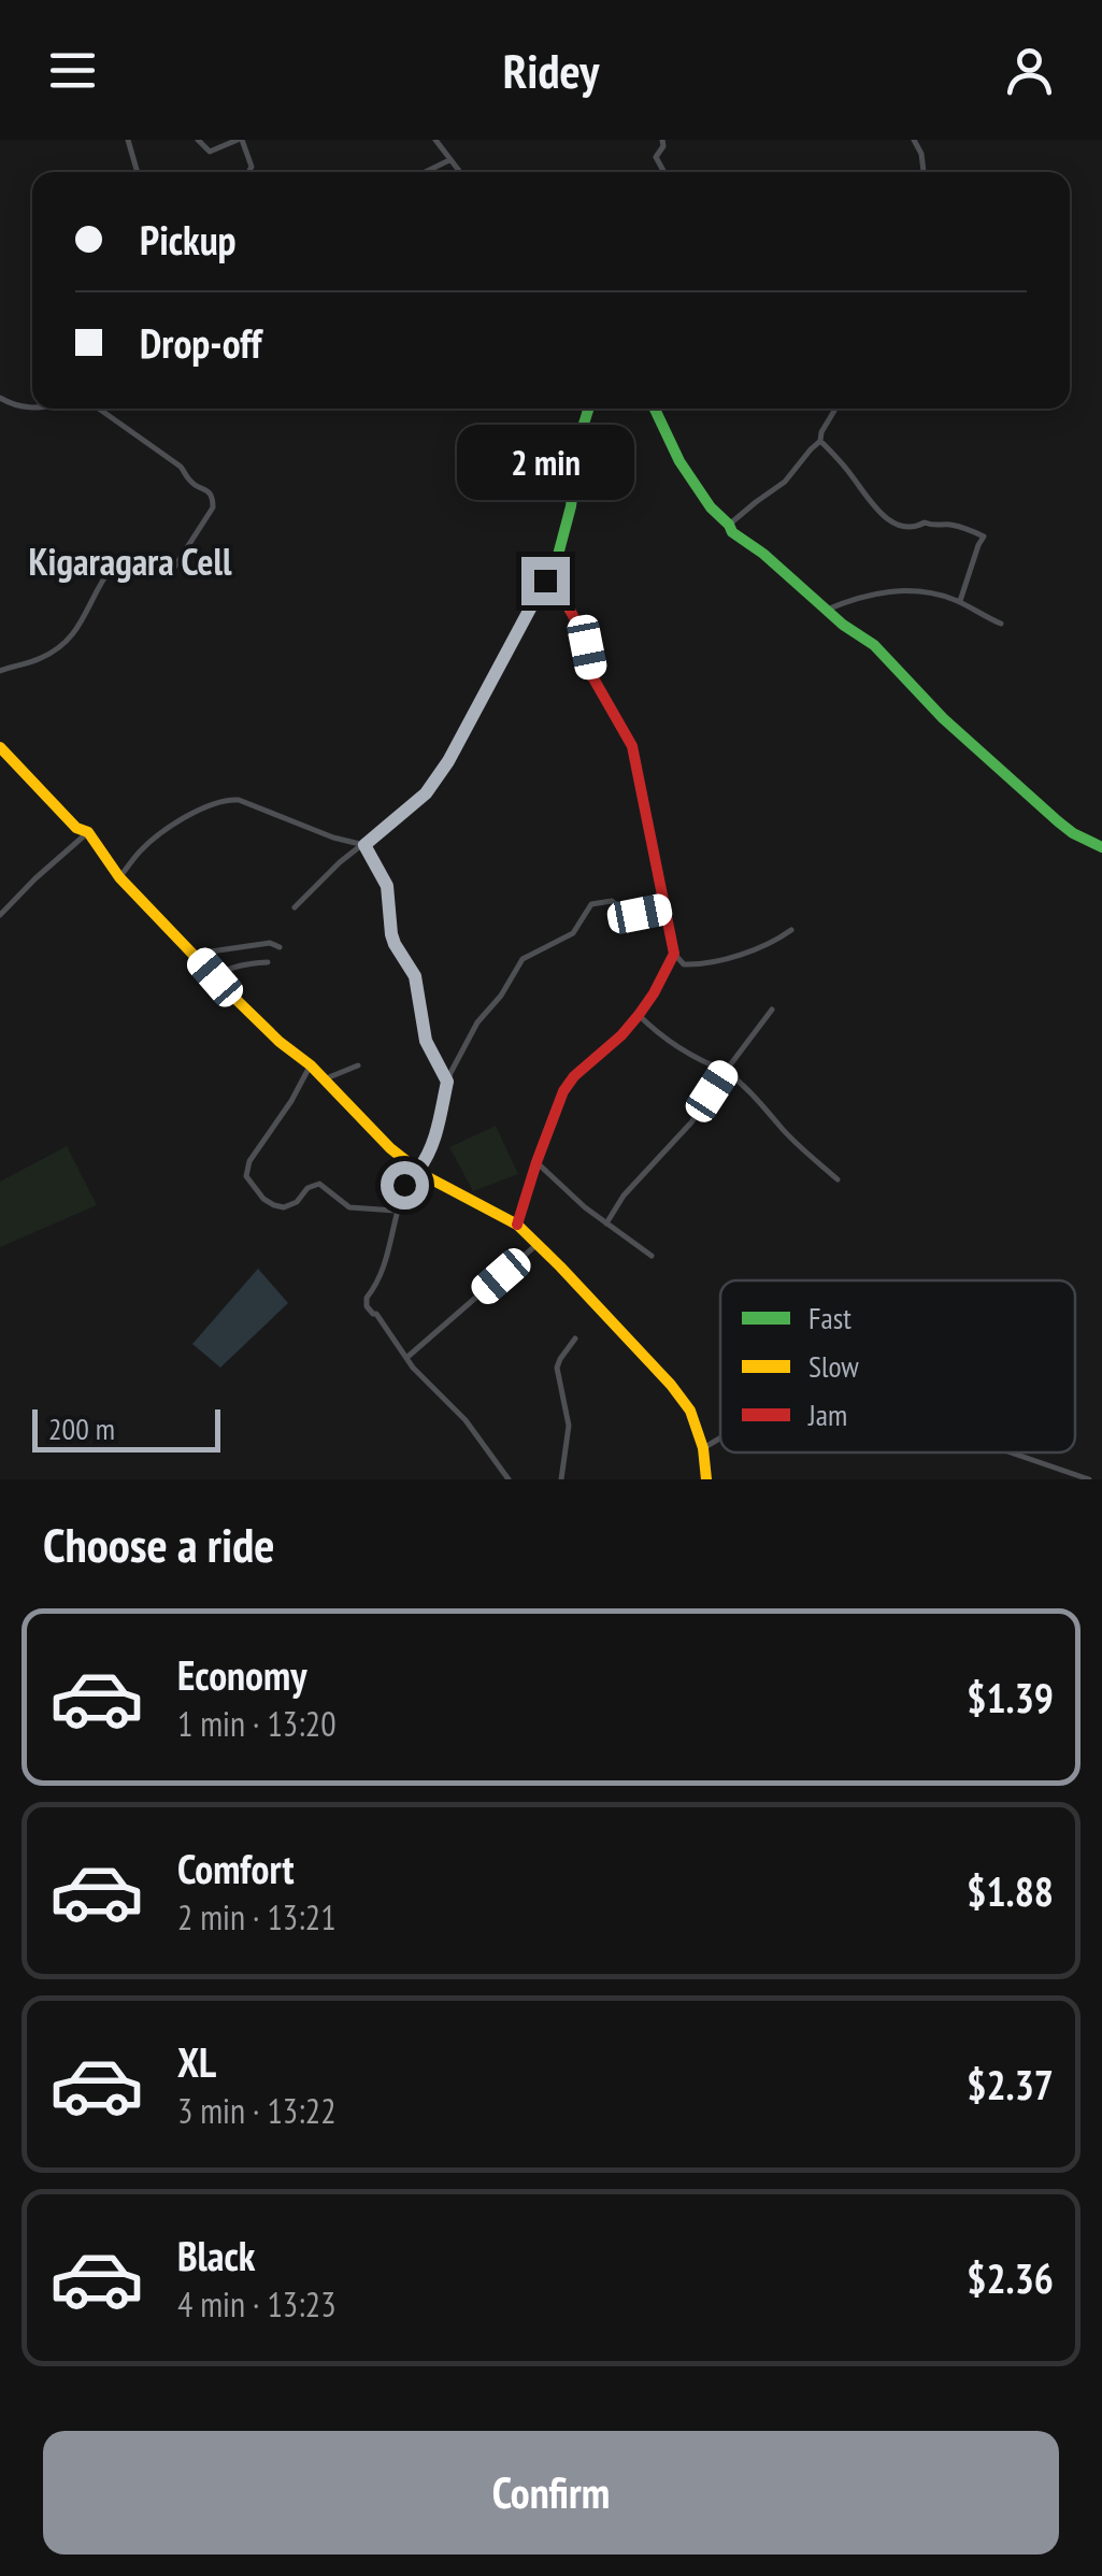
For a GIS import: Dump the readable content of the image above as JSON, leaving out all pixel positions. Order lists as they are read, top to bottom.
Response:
{
  "districts": ["Kigaragara Cell"],
  "legend": ["Fast", "Slow", "Jam"],
  "scale_bar": "200 m",
  "page": {
    "header": "Ridey",
    "banner": ["Pickup", "Drop-off"],
    "bubble": "2 min",
    "scale": "200 m",
    "heading": "Choose a ride",
    "list": [
      {
        "name": "Economy",
        "note": "1 min · 13:20",
        "value": "$1.39"
      },
      {
        "name": "Comfort",
        "note": "2 min · 13:21",
        "value": "$1.88"
      },
      {
        "name": "XL",
        "note": "3 min · 13:22",
        "value": "$2.37"
      },
      {
        "name": "Black",
        "note": "4 min · 13:23",
        "value": "$2.36"
      }
    ],
    "buttons": "Confirm"
  }
}
